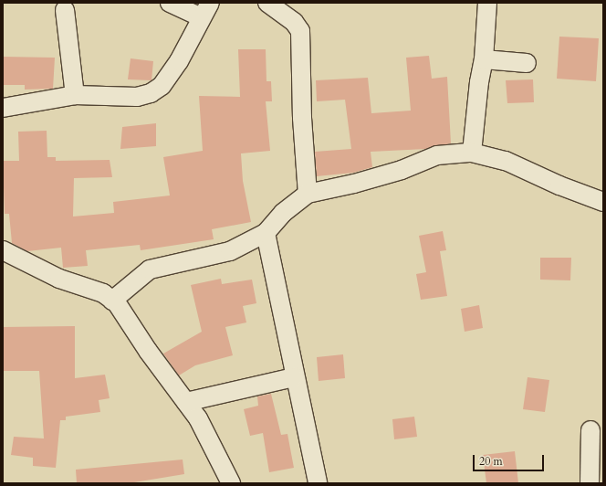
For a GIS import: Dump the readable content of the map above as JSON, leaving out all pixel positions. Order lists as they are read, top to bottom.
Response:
{
  "scale_bar": "20 m"
}
